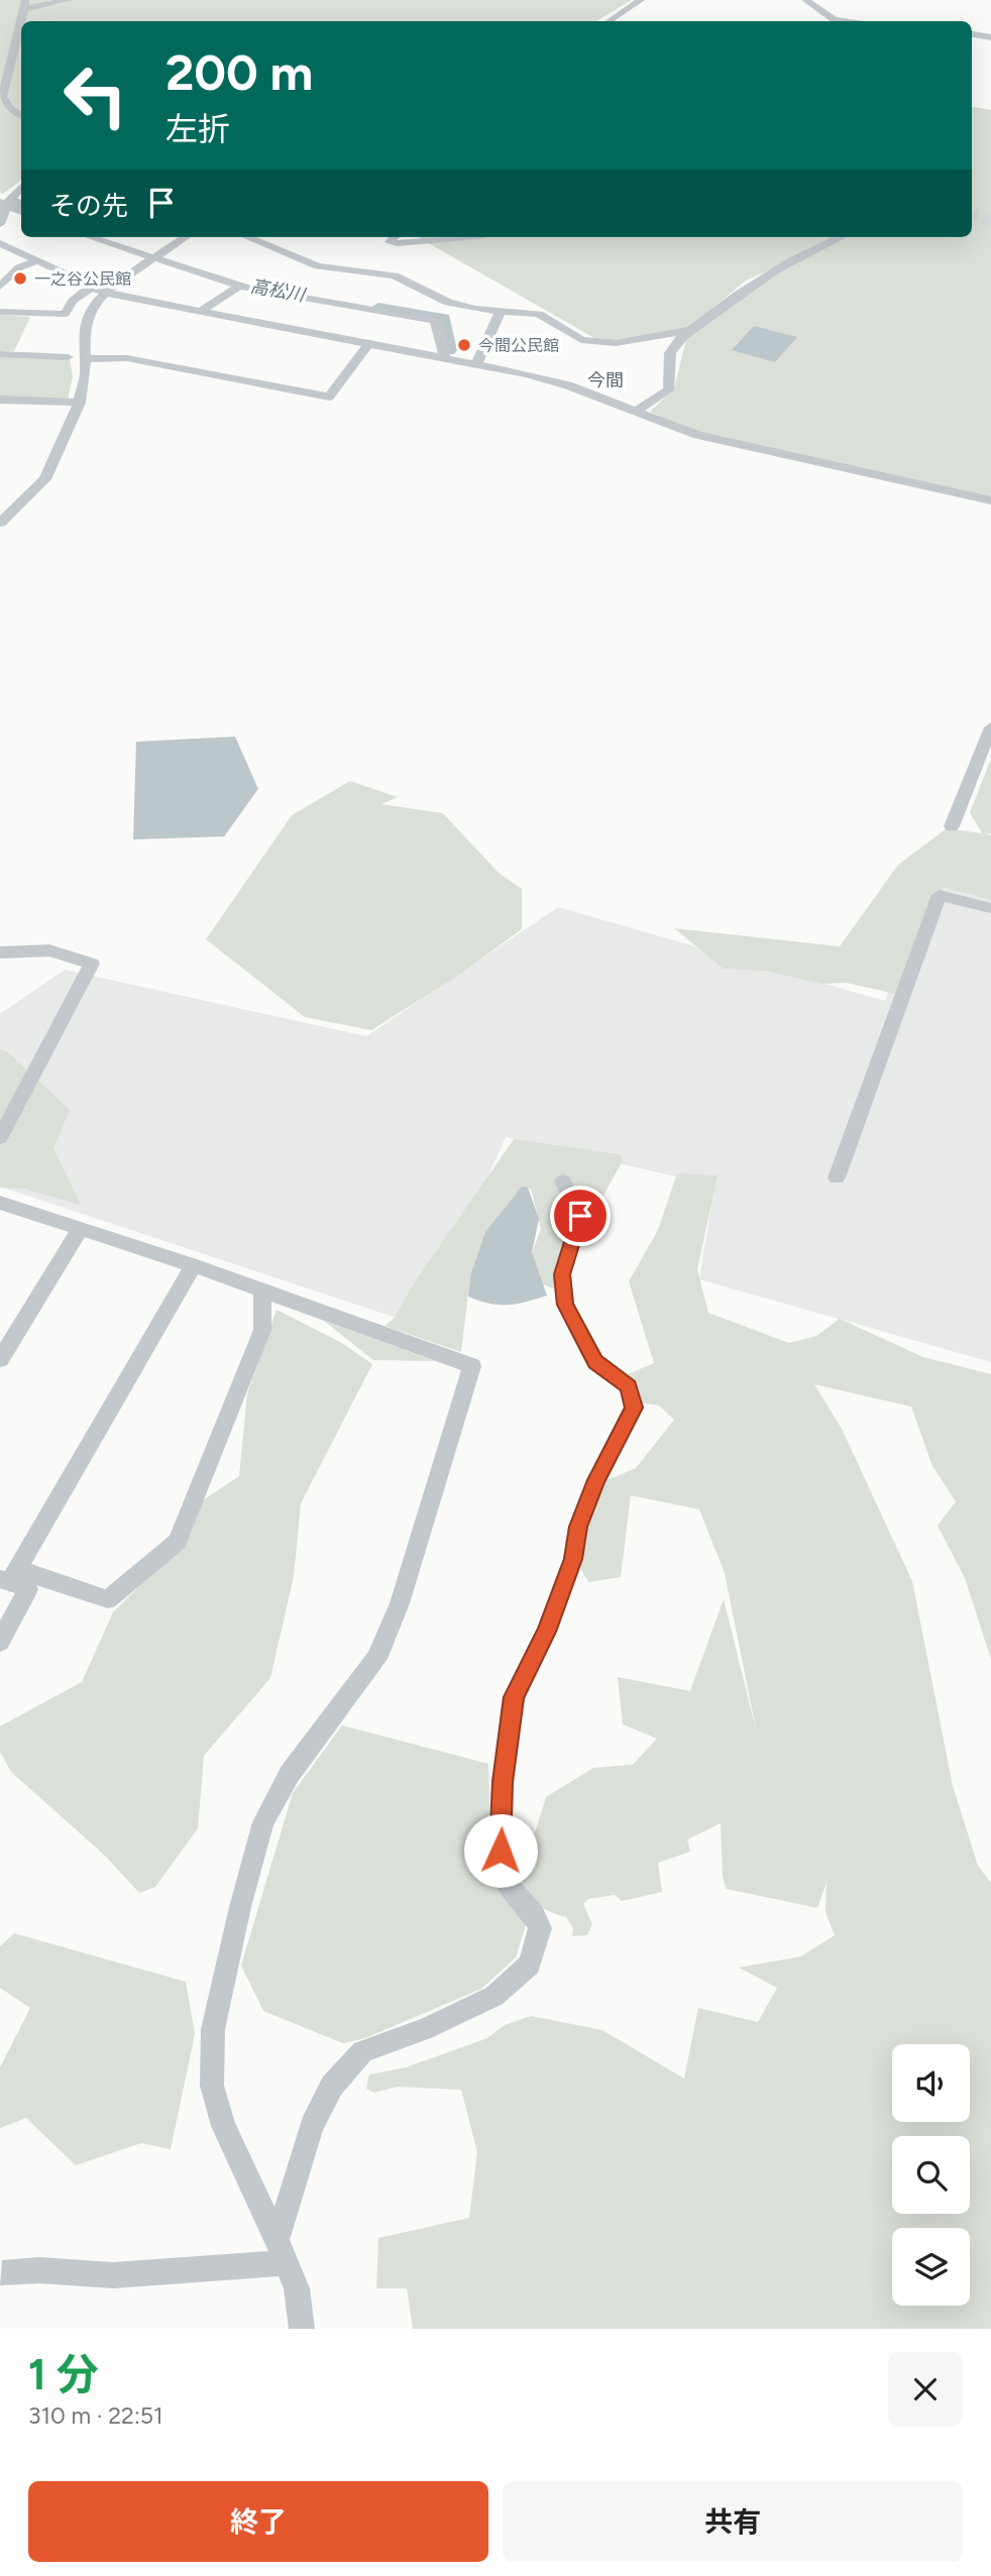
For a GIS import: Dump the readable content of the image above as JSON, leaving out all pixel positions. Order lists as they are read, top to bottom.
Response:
{
  "districts": ["今間"],
  "water": ["高松川"],
  "places": ["一之谷公民館", "今間公民館"],
  "page": {
    "turn": ["200 m", "左折"],
    "then": "その先",
    "heading": ["1 分", "310 m · 22:51"],
    "buttons": ["終了", "共有"]
  }
}
